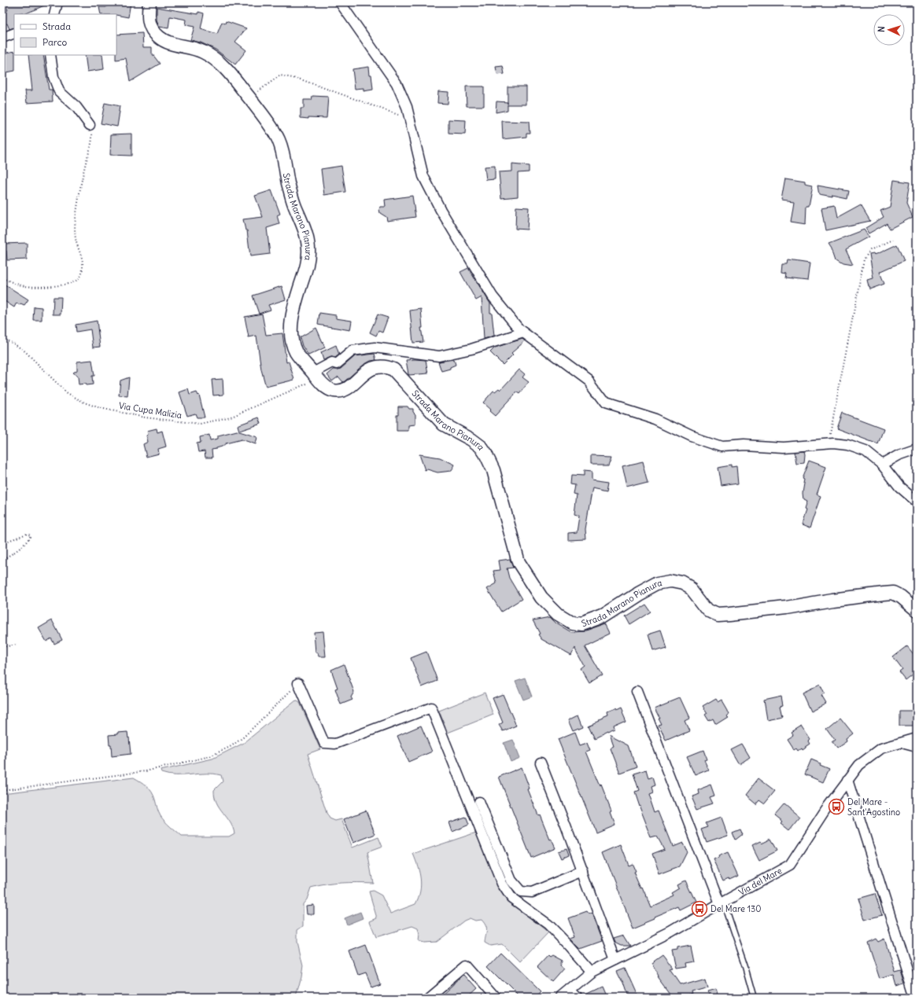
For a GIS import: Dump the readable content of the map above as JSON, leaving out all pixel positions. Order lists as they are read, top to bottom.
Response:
{
  "streets": {
    "street": ["Strada Marano Pianura", "Via del Mare"],
    "path": ["Via Cupa Malizia"]
  },
  "crossings": [
    ["Strada Marano Pianura", "Via Cupa Malizia"]
  ],
  "places": {
    "bus stop": ["Del Mare - Sant'Agostino", "Del Mare 130"]
  },
  "legend": ["Strada", "Parco"],
  "north": "left"
}
